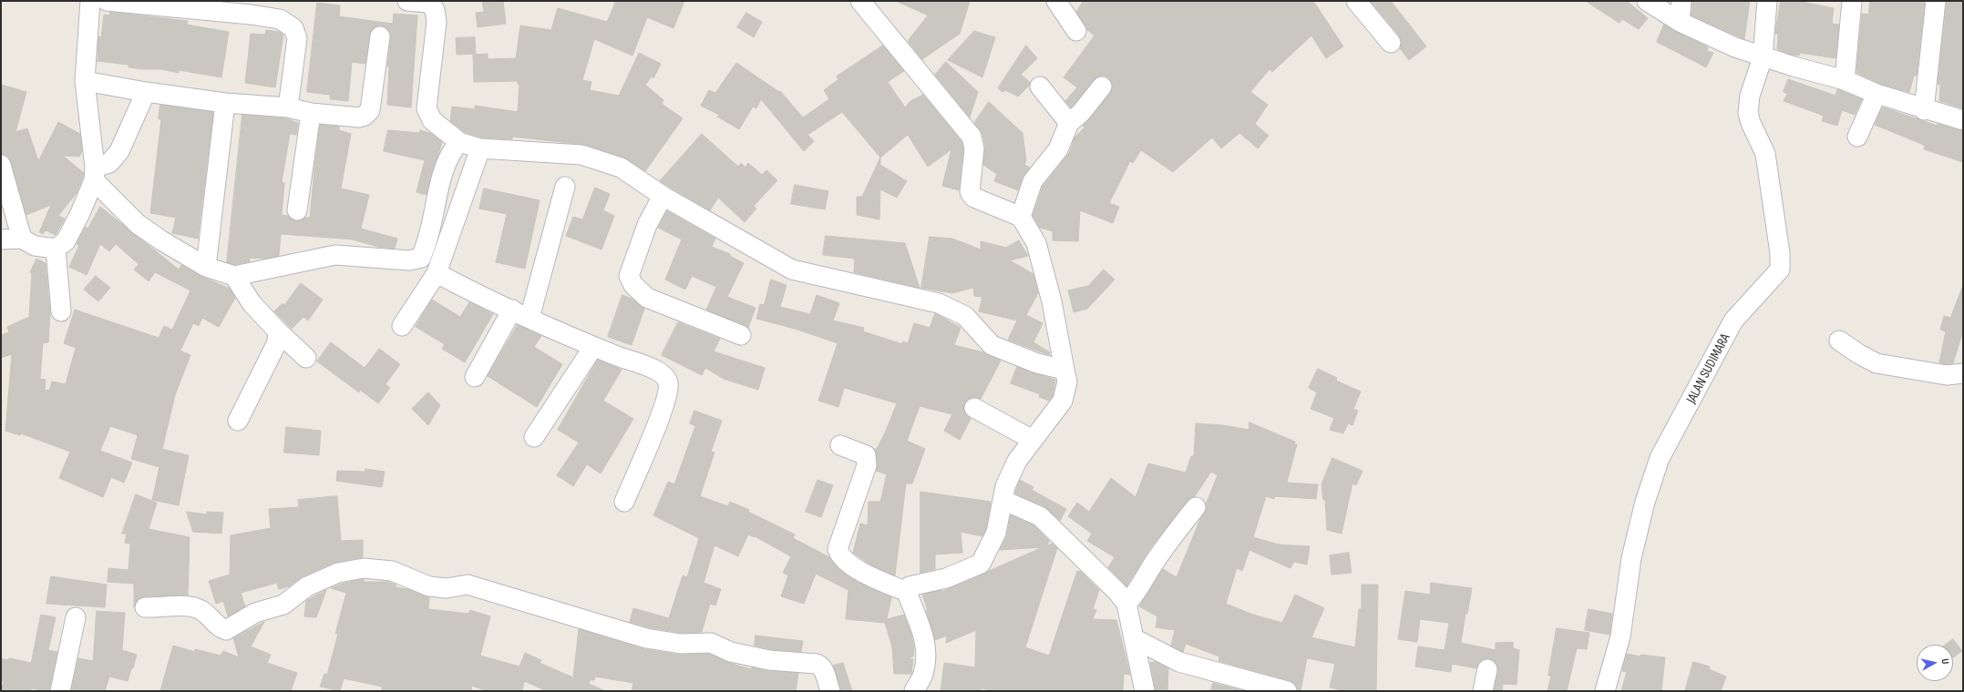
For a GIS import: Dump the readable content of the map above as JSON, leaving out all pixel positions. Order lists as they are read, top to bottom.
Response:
{
  "streets": {
    "street": ["JALAN SUDIMARA"]
  },
  "north": "right"
}
